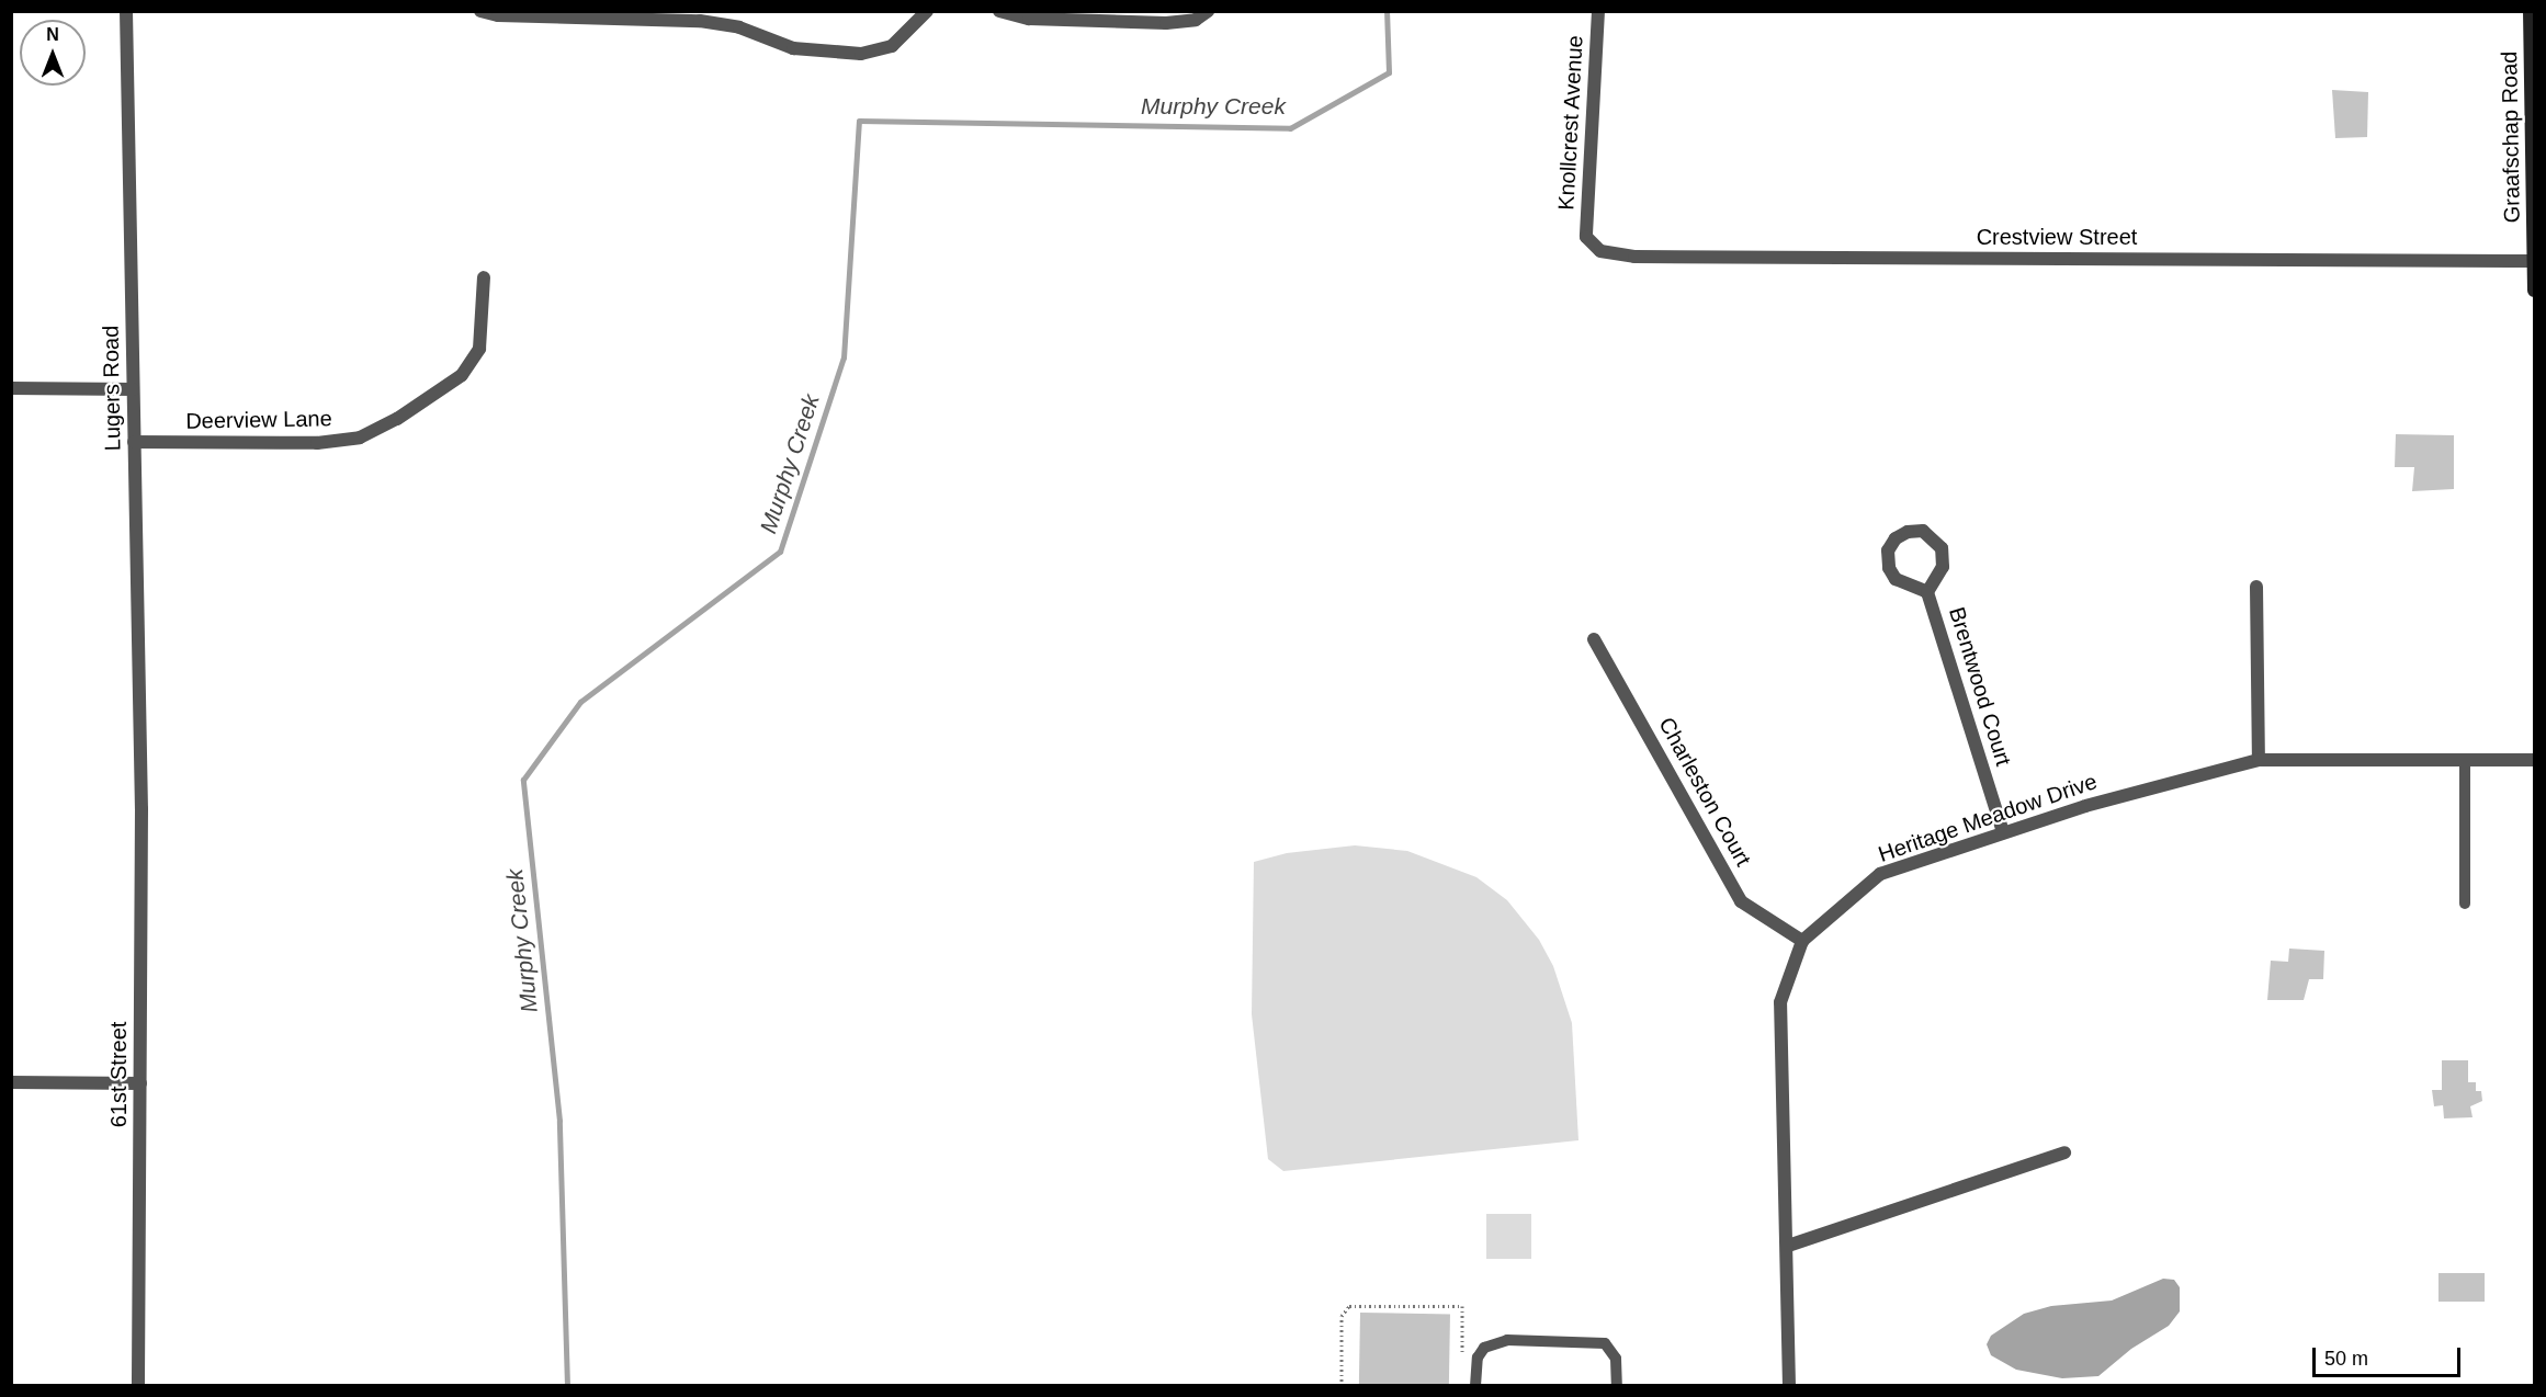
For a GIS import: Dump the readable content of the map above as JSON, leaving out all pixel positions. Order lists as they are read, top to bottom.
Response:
{
  "streets": {
    "street": [
      "Knollcrest Avenue",
      "Graafschap Road",
      "Crestview Street",
      "Lugers Road",
      "Deerview Lane",
      "Brentwood Court",
      "Charleston Court",
      "Heritage Meadow Drive",
      "61st Street"
    ]
  },
  "crossings": [
    ["Knollcrest Avenue", "Crestview Street"],
    ["Graafschap Road", "Crestview Street"],
    ["Lugers Road", "Deerview Lane"],
    ["Lugers Road", "61st Street"],
    ["Brentwood Court", "Heritage Meadow Drive"],
    ["Charleston Court", "Heritage Meadow Drive"]
  ],
  "water": ["Murphy Creek"],
  "scale_bar": "50 m",
  "north": "top"
}
